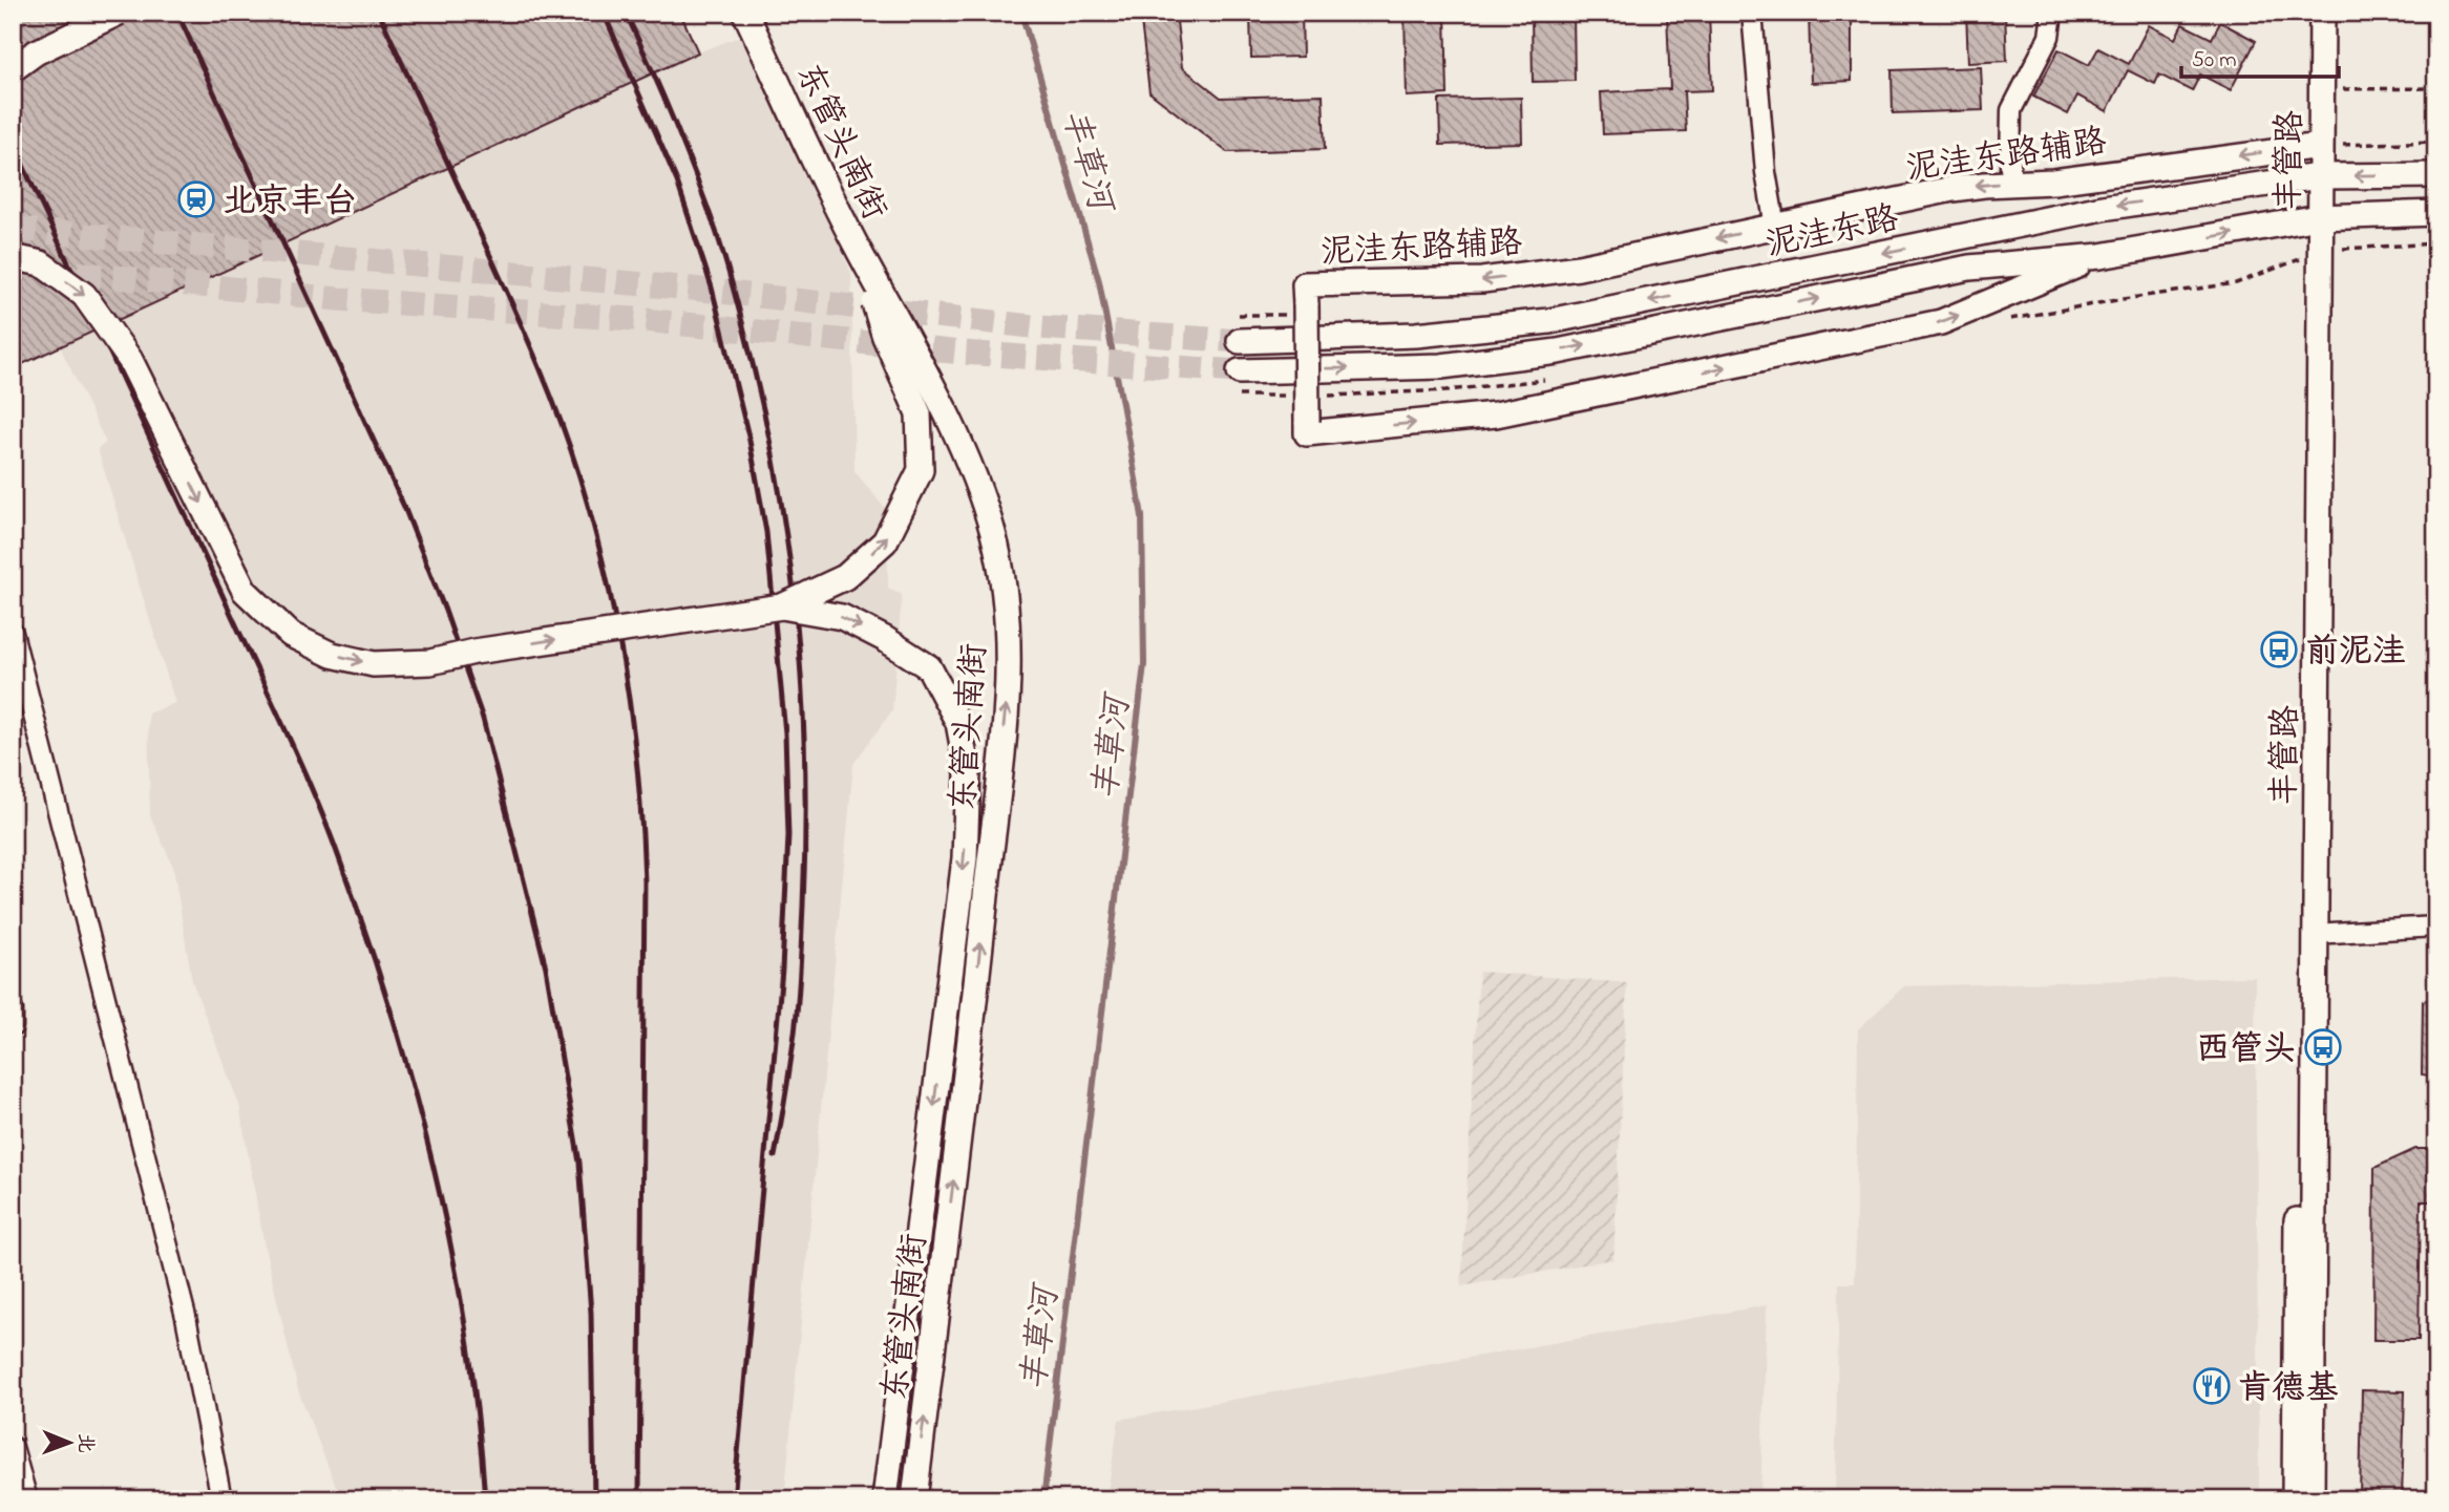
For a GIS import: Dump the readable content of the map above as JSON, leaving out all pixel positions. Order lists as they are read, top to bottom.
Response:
{
  "streets": {
    "main road": [
      "东管头南街",
      "泥洼东路辅路",
      "丰管路",
      "泥洼东路"
    ]
  },
  "crossings": [
    ["泥洼东路辅路", "丰管路"],
    ["泥洼东路辅路", "泥洼东路"],
    ["丰管路", "泥洼东路"]
  ],
  "water": ["丰草河"],
  "places": {
    "station": ["北京丰台"],
    "bus stop": ["前泥洼", "西管头"],
    "restaurant": ["肯德基"]
  },
  "scale_bar": "50 m",
  "north": "right"
}
